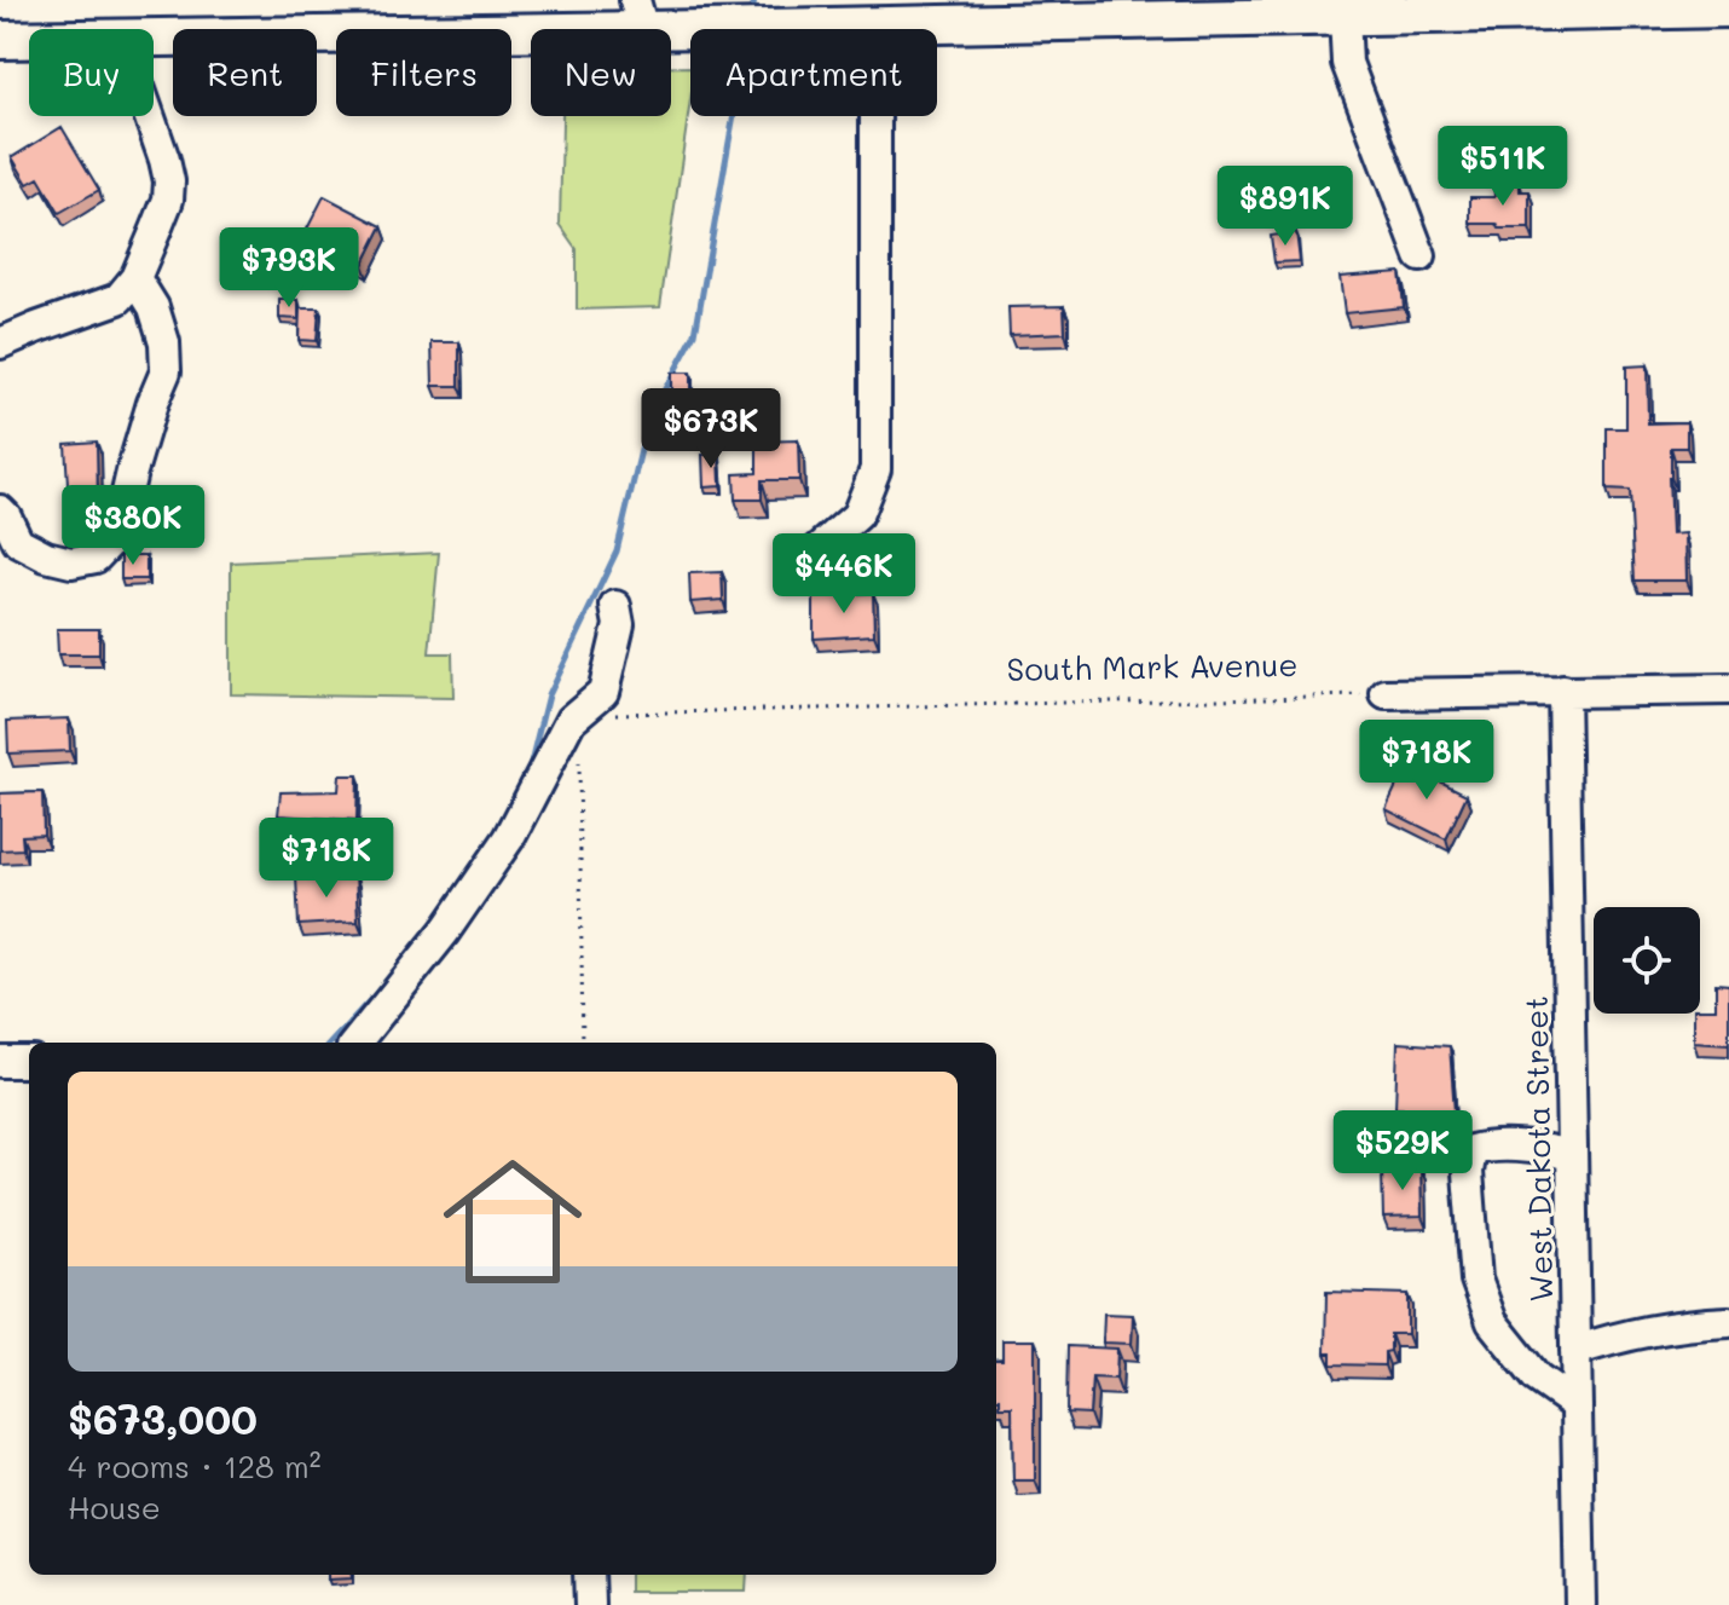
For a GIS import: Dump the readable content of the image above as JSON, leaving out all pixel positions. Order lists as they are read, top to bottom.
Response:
{
  "streets": {
    "street": ["West Dakota Street"],
    "path": ["South Mark Avenue"]
  },
  "page": {
    "chip": [
      "Buy",
      "Rent",
      "Filters",
      "New",
      "Apartment"
    ],
    "price": [
      "$511K",
      "$891K",
      "$793K",
      "$673K",
      "$380K",
      "$446K",
      "$718K",
      "$718K",
      "$529K"
    ],
    "list": [
      {
        "name": "$673,000",
        "note": "4 rooms · 128 m² · House"
      }
    ]
  }
}
